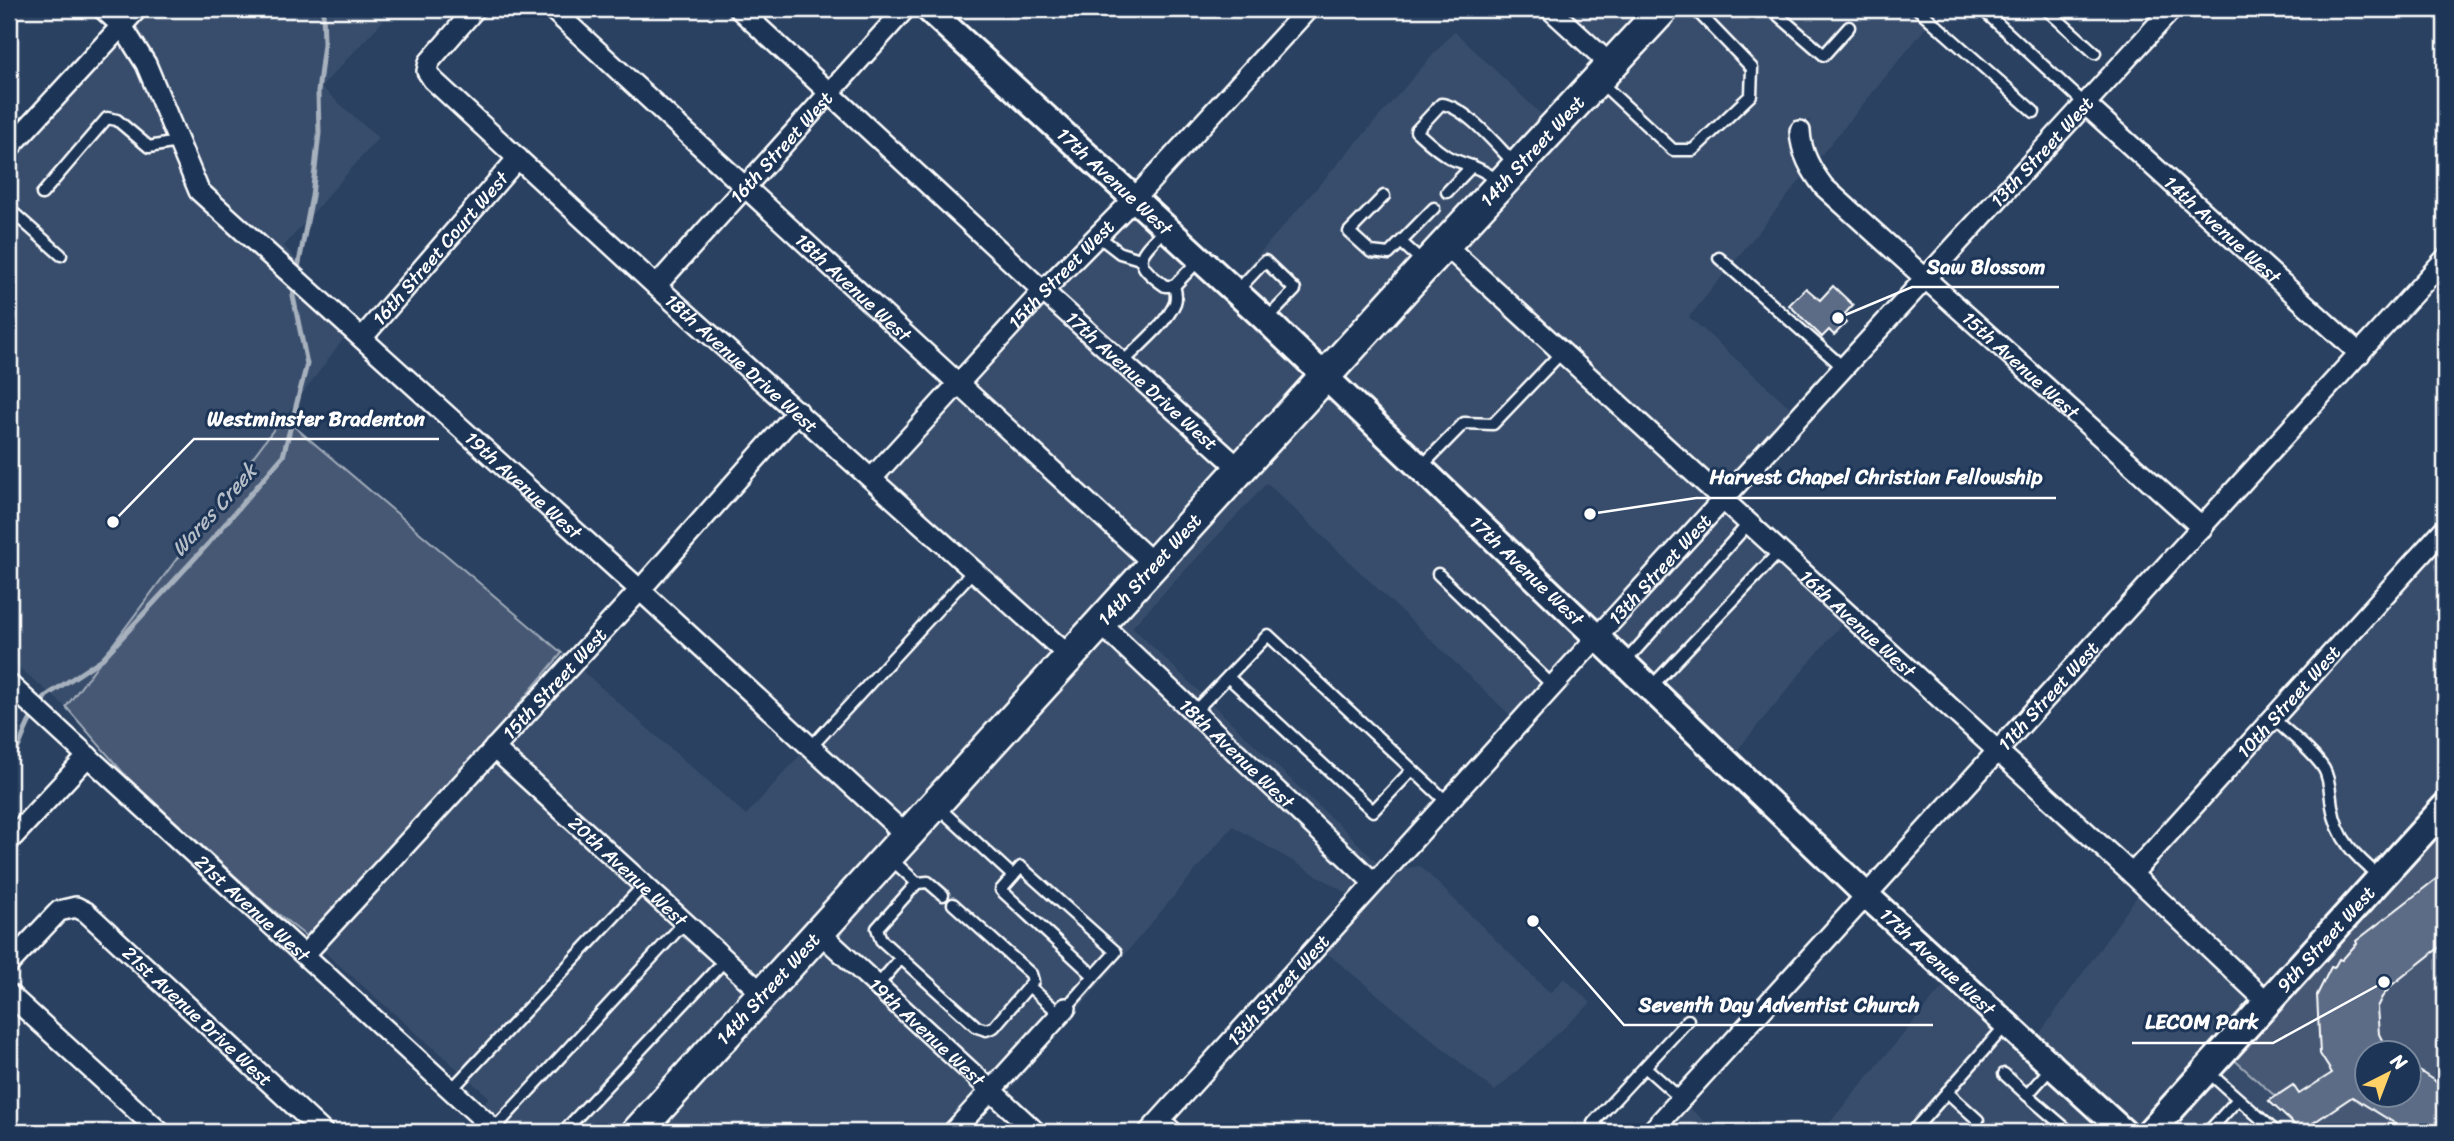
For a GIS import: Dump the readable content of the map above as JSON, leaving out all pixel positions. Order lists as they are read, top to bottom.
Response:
{
  "streets": {
    "main road": ["14th Street West", "9th Street West"],
    "street": [
      "16th Street West",
      "13th Street West",
      "17th Avenue West",
      "14th Avenue West",
      "16th Street Court West",
      "15th Street West",
      "18th Avenue West",
      "18th Avenue Drive West",
      "15th Avenue West",
      "17th Avenue Drive West",
      "19th Avenue West",
      "16th Avenue West",
      "11th Street West",
      "10th Street West",
      "20th Avenue West",
      "21st Avenue West",
      "21st Avenue Drive West"
    ]
  },
  "crossings": [
    ["16th Street West", "18th Avenue West"],
    ["16th Street West", "18th Avenue Drive West"],
    ["16th Street West", "17th Avenue Drive West"],
    ["14th Street West", "17th Avenue West"],
    ["14th Street West", "18th Avenue West"],
    ["14th Street West", "18th Avenue Drive West"],
    ["14th Street West", "17th Avenue Drive West"],
    ["14th Street West", "19th Avenue West"],
    ["14th Street West", "16th Avenue West"],
    ["14th Street West", "20th Avenue West"],
    ["13th Street West", "17th Avenue West"],
    ["13th Street West", "14th Avenue West"],
    ["13th Street West", "18th Avenue West"],
    ["13th Street West", "15th Avenue West"],
    ["13th Street West", "16th Avenue West"],
    ["17th Avenue West", "15th Street West"],
    ["17th Avenue West", "11th Street West"],
    ["14th Avenue West", "11th Street West"],
    ["16th Street Court West", "18th Avenue Drive West"],
    ["16th Street Court West", "19th Avenue West"],
    ["15th Street West", "18th Avenue West"],
    ["15th Street West", "18th Avenue Drive West"],
    ["15th Street West", "17th Avenue Drive West"],
    ["15th Street West", "19th Avenue West"],
    ["15th Street West", "20th Avenue West"],
    ["15th Street West", "21st Avenue West"],
    ["15th Avenue West", "11th Street West"],
    ["16th Avenue West", "11th Street West"],
    ["16th Avenue West", "10th Street West"],
    ["16th Avenue West", "9th Street West"]
  ],
  "water": ["Wares Creek"],
  "places": [
    "Saw Blossom",
    "Harvest Chapel Christian Fellowship",
    "Westminster Bradenton",
    "Seventh Day Adventist Church",
    "LECOM Park"
  ],
  "north": "top right"
}
